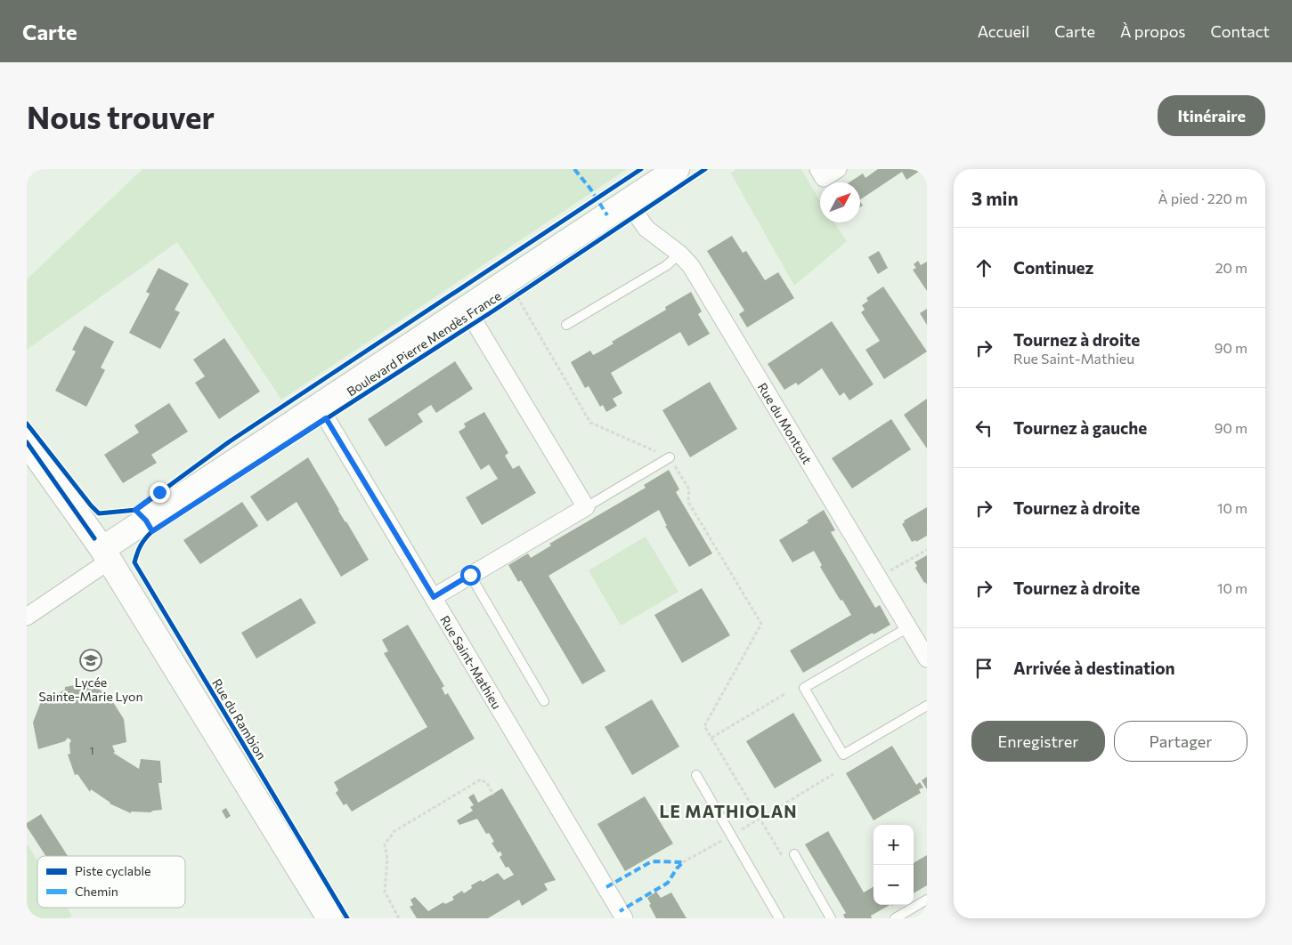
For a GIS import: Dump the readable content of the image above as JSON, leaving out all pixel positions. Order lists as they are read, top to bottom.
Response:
{
  "streets": {
    "street": ["Boulevard Pierre Mendès France", "Rue du Montout", "Rue Saint-Mathieu"],
    "cycle path": ["Rue du Rambion"]
  },
  "crossings": [
    ["Boulevard Pierre Mendès France", "Rue du Montout"],
    ["Boulevard Pierre Mendès France", "Rue Saint-Mathieu"]
  ],
  "districts": ["LE MATHIOLAN"],
  "places": {
    "school or university": ["Lycée Sainte-Marie Lyon"]
  },
  "house_numbers": ["1"],
  "legend": ["Piste cyclable", "Chemin"],
  "north": "top right",
  "page": {
    "header": "Carte",
    "nav": [
      "Accueil",
      "Carte",
      "À propos",
      "Contact"
    ],
    "buttons": [
      "Itinéraire",
      ["Enregistrer", "Partager"]
    ],
    "title": "Nous trouver",
    "heading": ["3 min", "À pied · 220 m"],
    "list": [
      ["Continuez", "20 m"],
      ["Tournez à droite", "Rue Saint-Mathieu", "90 m"],
      ["Tournez à gauche", "90 m"],
      ["Tournez à droite", "10 m"],
      ["Tournez à droite", "10 m"],
      "Arrivée à destination"
    ],
    "map_buttons": ["+", "−"]
  }
}
